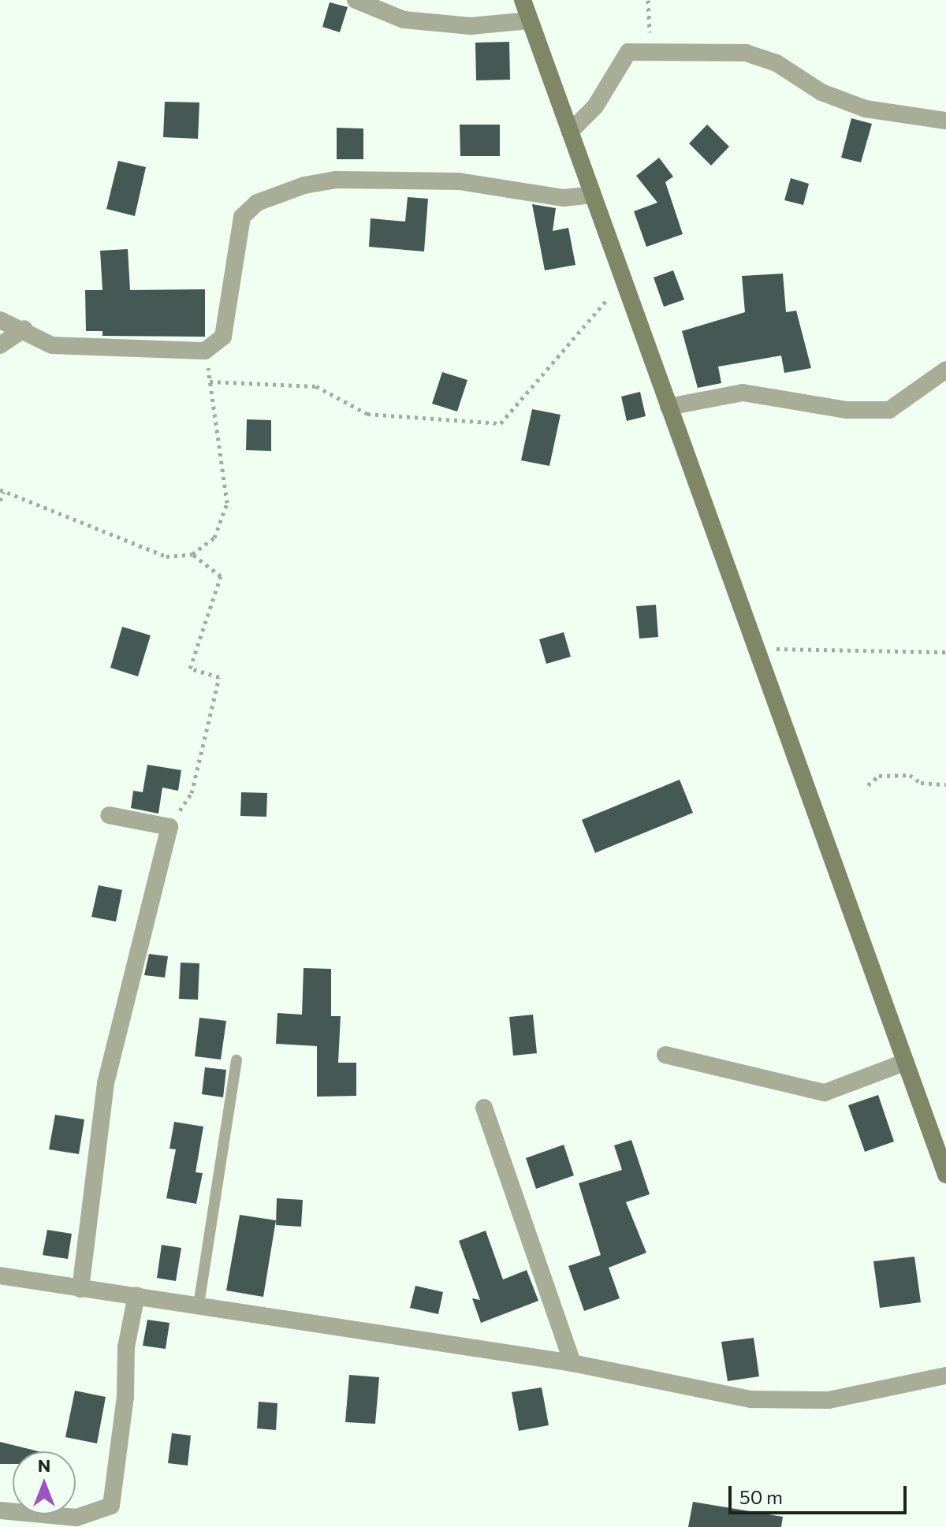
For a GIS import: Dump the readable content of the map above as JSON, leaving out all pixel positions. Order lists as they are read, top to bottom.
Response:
{
  "scale_bar": "50 m",
  "north": "top"
}
